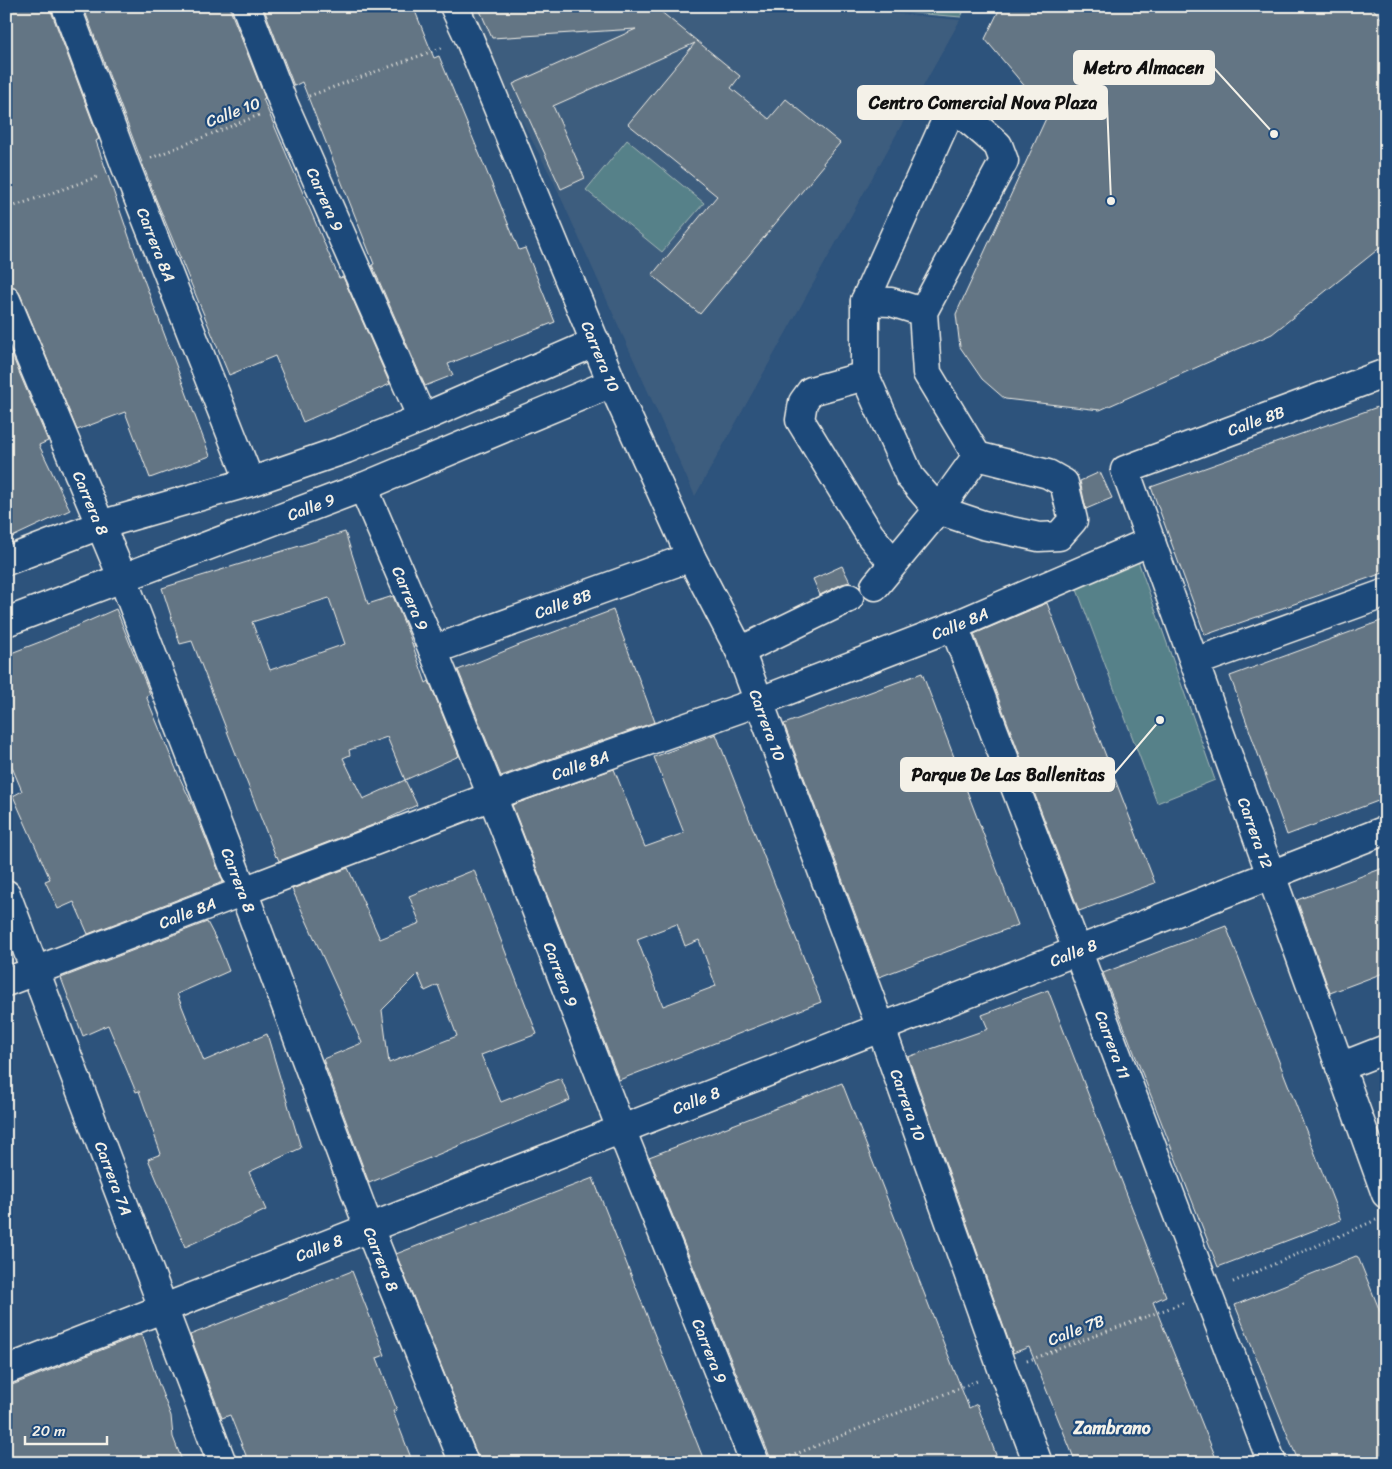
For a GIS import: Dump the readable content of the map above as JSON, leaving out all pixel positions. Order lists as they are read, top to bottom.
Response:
{
  "streets": {
    "street": [
      "Carrera 9",
      "Carrera 8A",
      "Carrera 10",
      "Calle 8B",
      "Carrera 8",
      "Calle 9",
      "Calle 8A",
      "Carrera 12",
      "Calle 8",
      "Carrera 11",
      "Carrera 7A"
    ],
    "path": ["Calle 10", "Calle 7B"]
  },
  "crossings": [
    ["Calle 10", "Carrera 9"],
    ["Calle 10", "Carrera 8A"],
    ["Calle 10", "Carrera 10"],
    ["Carrera 9", "Calle 8B"],
    ["Carrera 9", "Calle 9"],
    ["Carrera 9", "Calle 8A"],
    ["Carrera 9", "Calle 8"],
    ["Carrera 10", "Calle 8B"],
    ["Carrera 10", "Calle 9"],
    ["Carrera 10", "Calle 8A"],
    ["Carrera 10", "Calle 8"],
    ["Carrera 10", "Calle 7B"],
    ["Calle 8B", "Carrera 12"],
    ["Carrera 8", "Calle 9"],
    ["Carrera 8", "Calle 8A"],
    ["Carrera 8", "Calle 8"],
    ["Calle 8A", "Carrera 12"],
    ["Calle 8A", "Carrera 11"],
    ["Calle 8A", "Carrera 7A"],
    ["Carrera 12", "Calle 8"],
    ["Calle 8", "Carrera 11"],
    ["Calle 8", "Carrera 7A"],
    ["Carrera 11", "Calle 7B"]
  ],
  "districts": ["Zambrano"],
  "places": ["Metro Almacen", "Centro Comercial Nova Plaza", "Parque De Las Ballenitas"],
  "scale_bar": "20 m"
}
